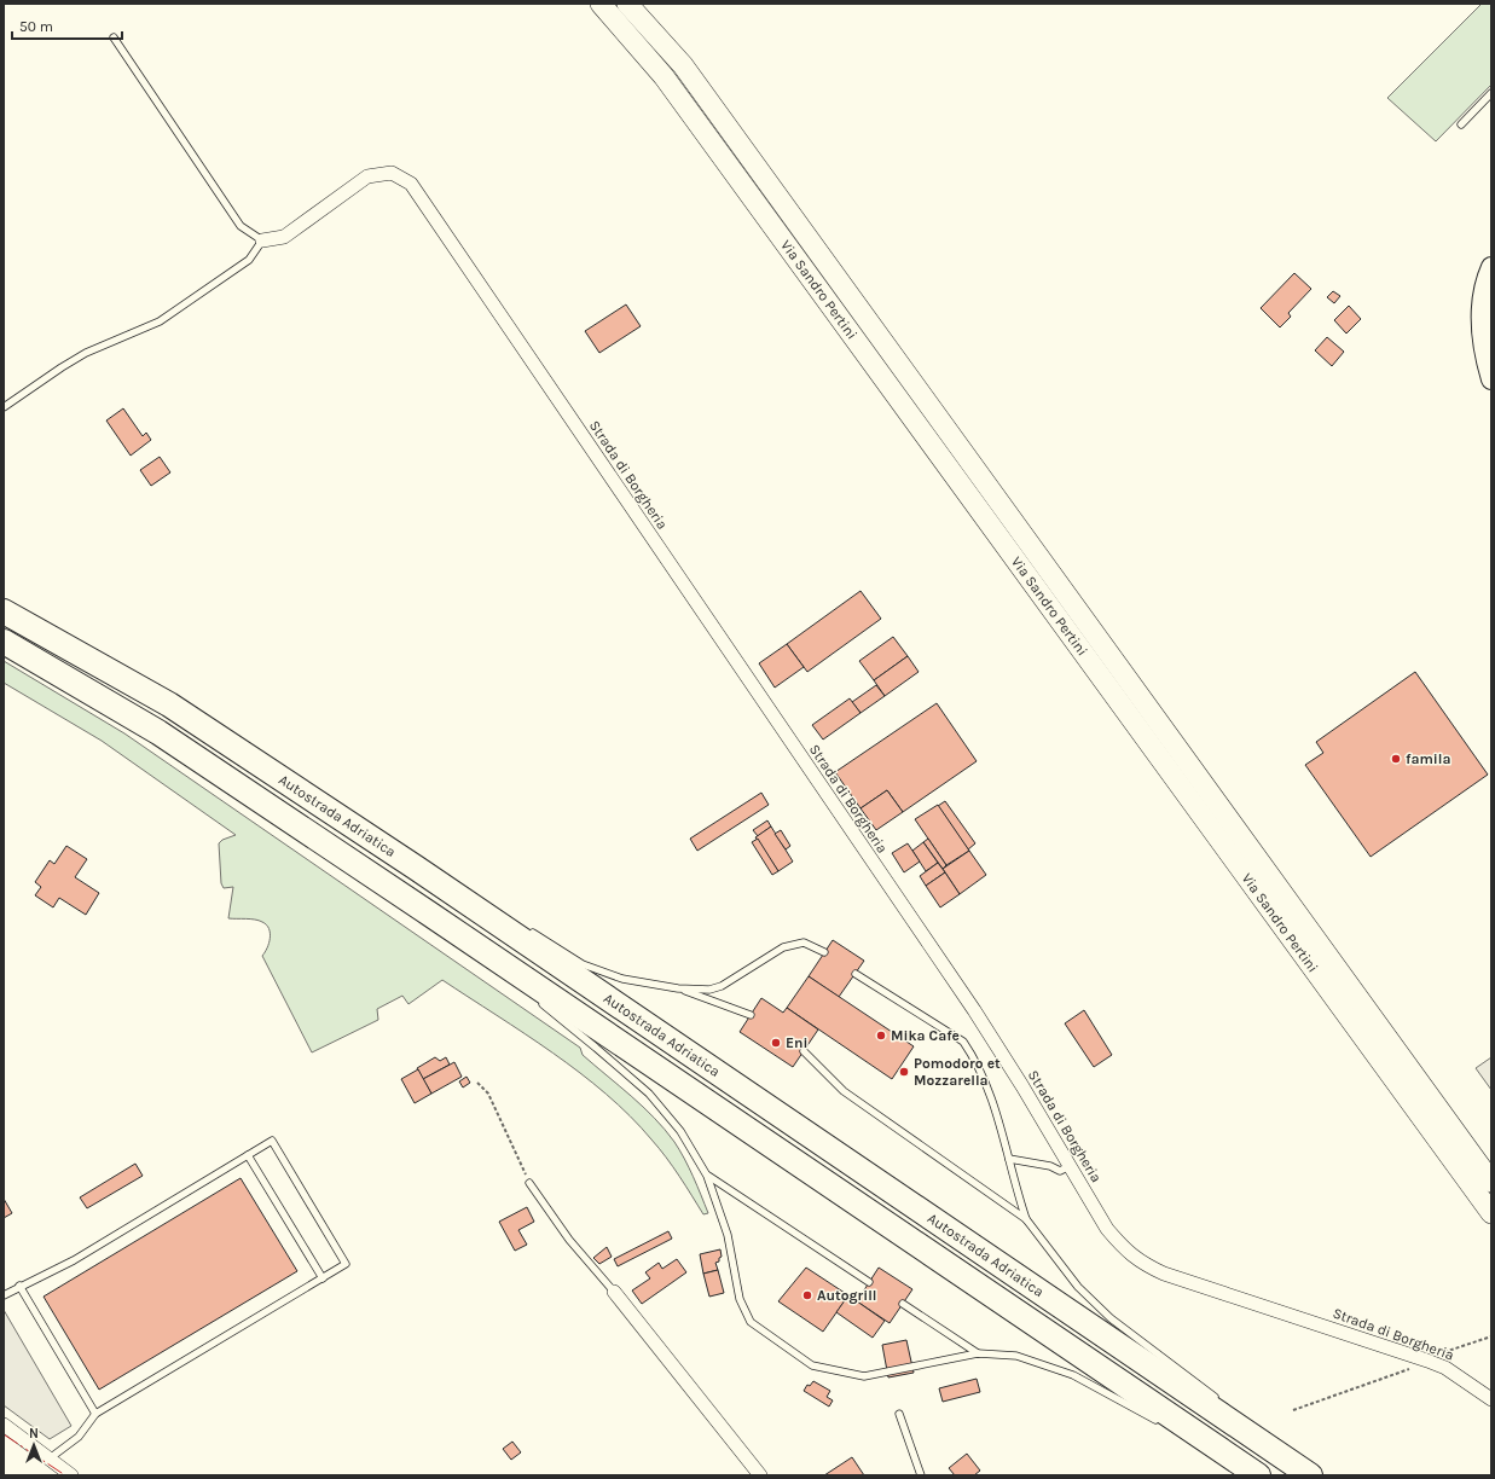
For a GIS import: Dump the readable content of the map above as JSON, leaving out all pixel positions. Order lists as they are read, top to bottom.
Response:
{
  "streets": {
    "highway": ["Autostrada Adriatica"],
    "main road": ["Via Sandro Pertini"],
    "street": ["Strada di Borgheria"]
  },
  "places": [
    "famila",
    "Mika Cafe",
    "Eni",
    "Pomodoro et Mozzarella",
    "Autogrill"
  ],
  "scale_bar": "50 m",
  "north": "top"
}
